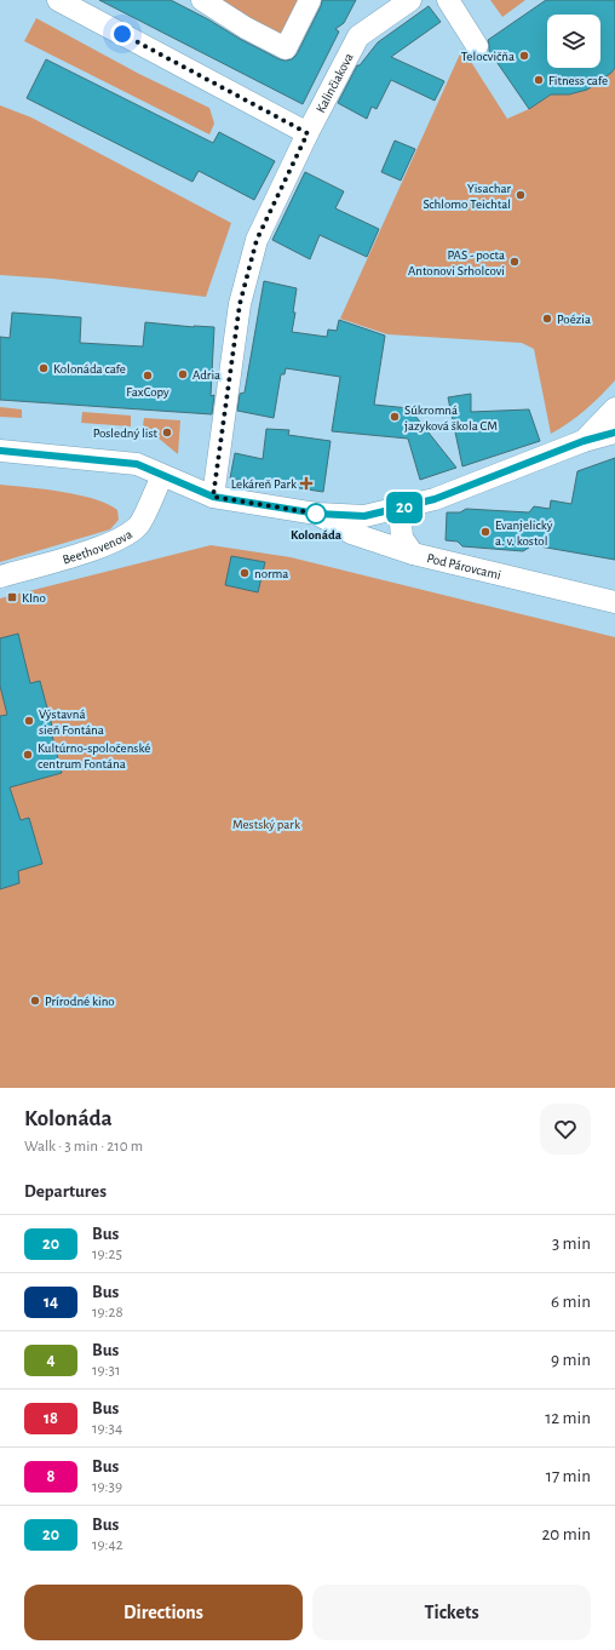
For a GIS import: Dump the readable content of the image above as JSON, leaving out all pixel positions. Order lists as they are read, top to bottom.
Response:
{
  "streets": {
    "street": ["Kalinčiakova", "Beethovenova", "Pod Párovcami"]
  },
  "parks": ["Mestský park"],
  "places": {
    "other": [
      "Telocvičňa",
      "Fitness cafe",
      "Yisachar Schlomo Teichtal",
      "PAS - pocta Antonovi Srholcovi",
      "Poézia",
      "Kolonáda cafe",
      "Adria",
      "FaxCopy",
      "Súkromná jazyková škola CM",
      "Posledný list",
      "Kolonáda",
      "Evanjelický a. v. kostol",
      "norma",
      "Výstavná sieň Fontána",
      "Kultúrno-spoločenské centrum Fontána",
      "Prírodné kino"
    ],
    "health": ["Lekáreň Park"],
    "transit": ["KIno"]
  },
  "lines": ["bus line 20"],
  "page": {
    "on_map": "20",
    "heading": [
      ["Kolonáda", "Walk · 3 min · 210 m"],
      "Departures"
    ],
    "list": [
      {
        "mark": "20",
        "name": "Bus",
        "note": "19:25",
        "value": "3 min"
      },
      {
        "mark": "14",
        "name": "Bus",
        "note": "19:28",
        "value": "6 min"
      },
      {
        "mark": "4",
        "name": "Bus",
        "note": "19:31",
        "value": "9 min"
      },
      {
        "mark": "18",
        "name": "Bus",
        "note": "19:34",
        "value": "12 min"
      },
      {
        "mark": "8",
        "name": "Bus",
        "note": "19:39",
        "value": "17 min"
      },
      {
        "mark": "20",
        "name": "Bus",
        "note": "19:42",
        "value": "20 min"
      }
    ],
    "buttons": ["Directions", "Tickets"]
  }
}
